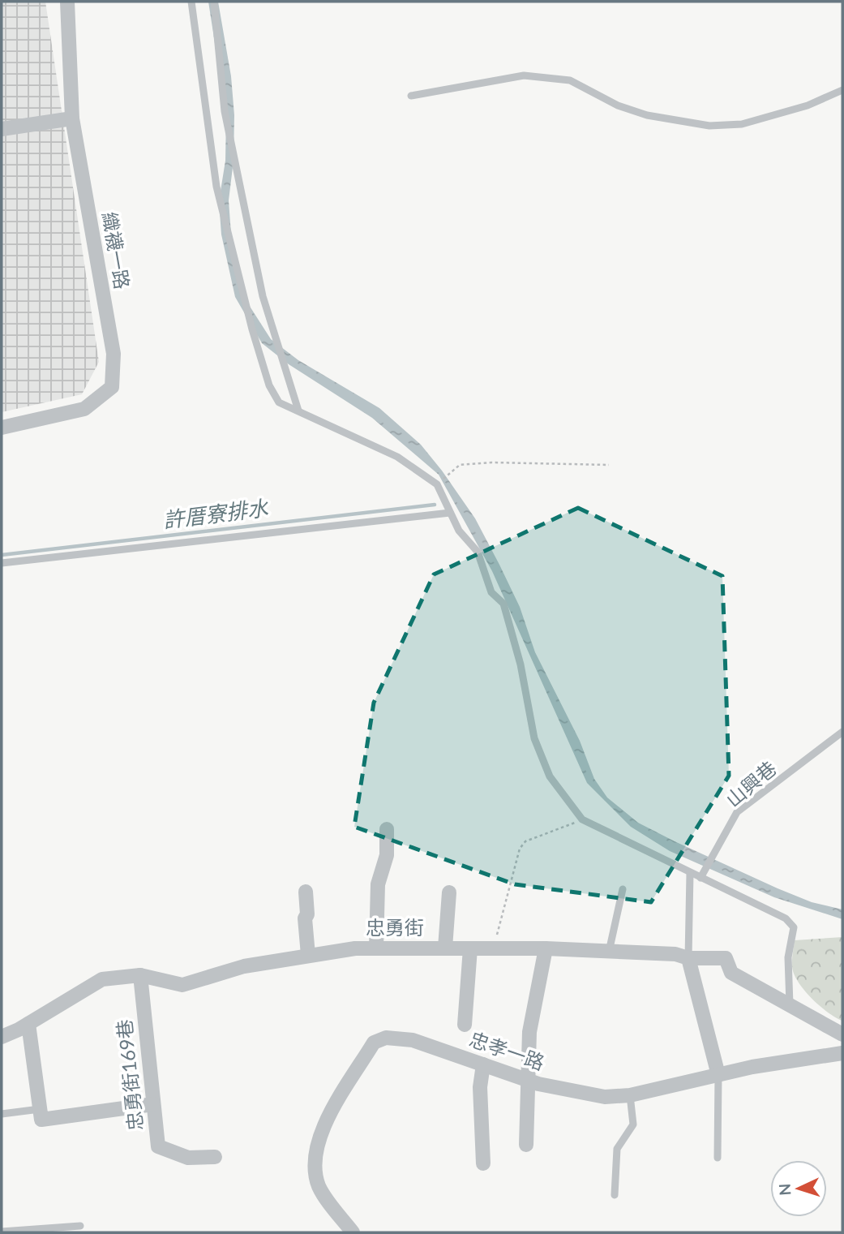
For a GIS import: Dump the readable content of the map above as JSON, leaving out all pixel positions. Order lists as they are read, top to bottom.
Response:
{
  "streets": {
    "street": [
      "織襪一路",
      "忠勇街",
      "忠孝一路",
      "忠勇街169巷"
    ],
    "lane": ["山興巷"]
  },
  "crossings": [
    ["忠勇街", "忠勇街169巷"]
  ],
  "water": ["許厝寮排水"],
  "north": "left"
}
